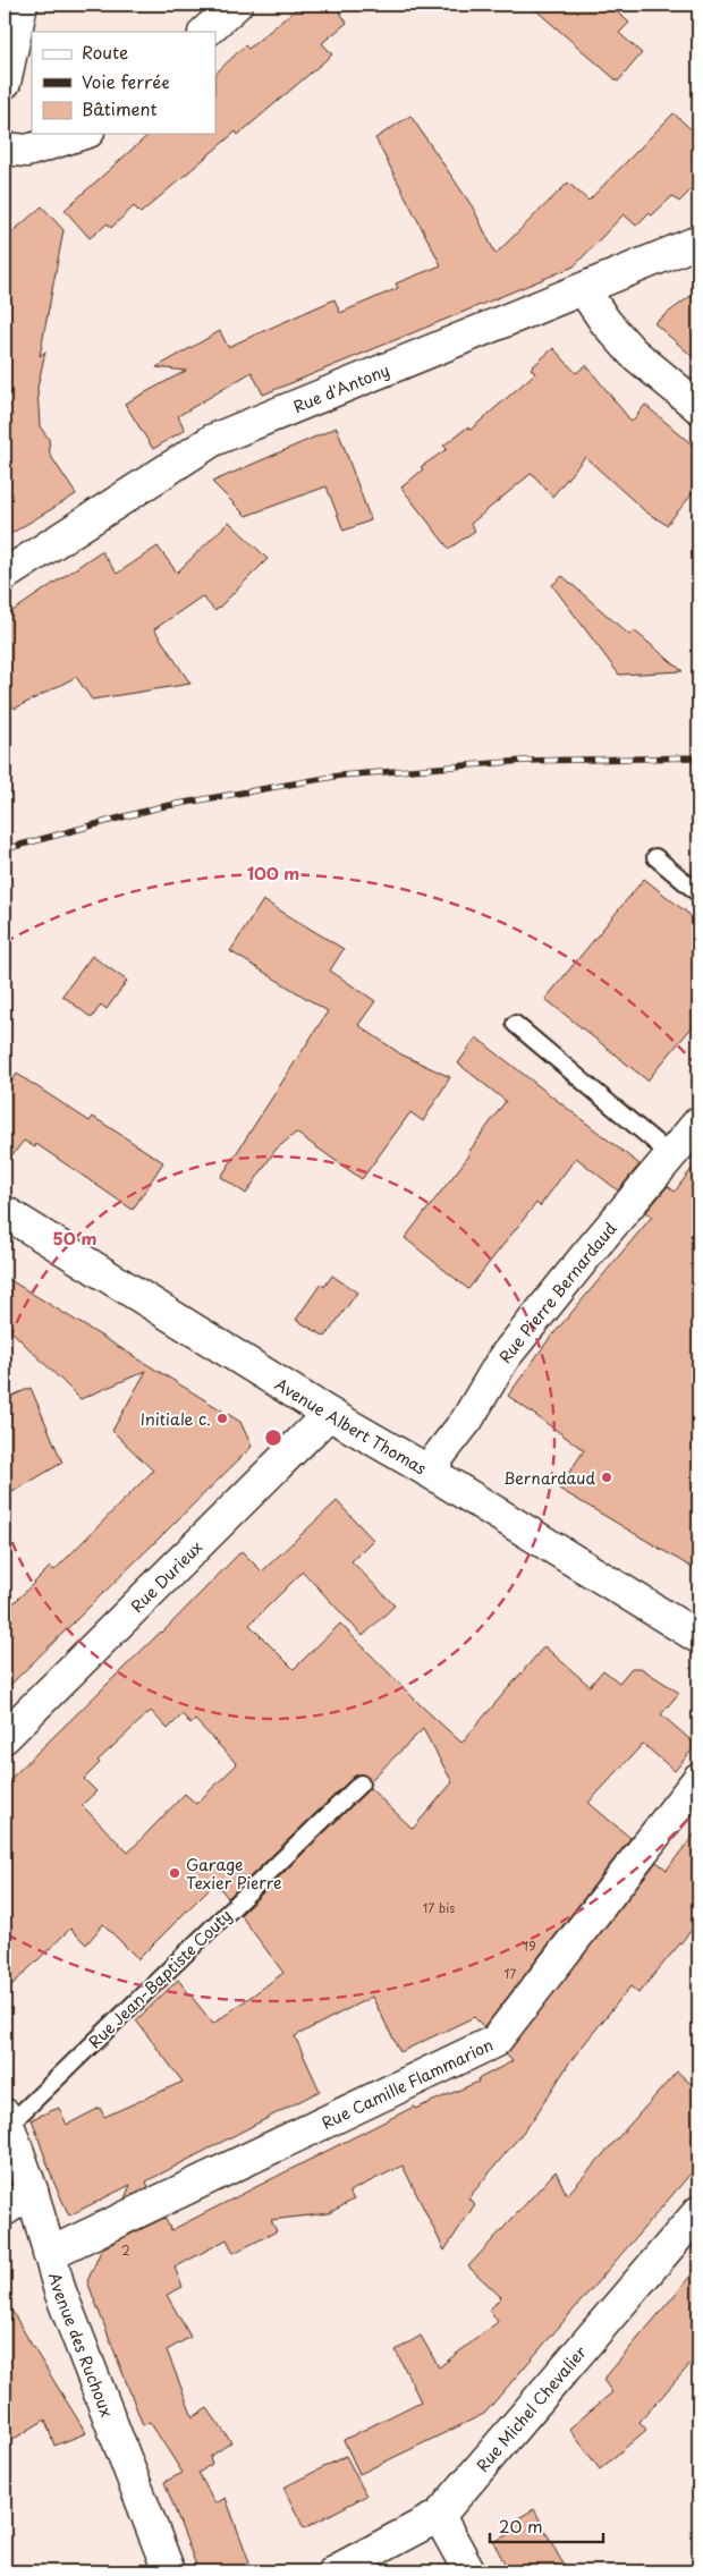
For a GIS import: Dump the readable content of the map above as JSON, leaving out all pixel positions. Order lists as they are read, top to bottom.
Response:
{
  "streets": {
    "street": [
      "Rue d'Antony",
      "Rue Pierre Bernardaud",
      "Avenue Albert Thomas",
      "Rue Durieux",
      "Rue Camille Flammarion",
      "Avenue des Ruchoux",
      "Rue Michel Chevalier"
    ],
    "lane": ["Rue Jean-Baptiste Couty"]
  },
  "crossings": [
    ["Rue Pierre Bernardaud", "Avenue Albert Thomas"],
    ["Avenue Albert Thomas", "Rue Durieux"],
    ["Rue Jean-Baptiste Couty", "Avenue des Ruchoux"],
    ["Rue Camille Flammarion", "Avenue des Ruchoux"]
  ],
  "places": ["Initiale c.", "Bernardaud", "Garage Texier Pierre"],
  "house_numbers": [
    "17 bis",
    "19",
    "17",
    "2"
  ],
  "legend": ["Route", "Voie ferrée", "Bâtiment"],
  "scale_bar": "20 m",
  "rings": ["100 m", "50 m"]
}
